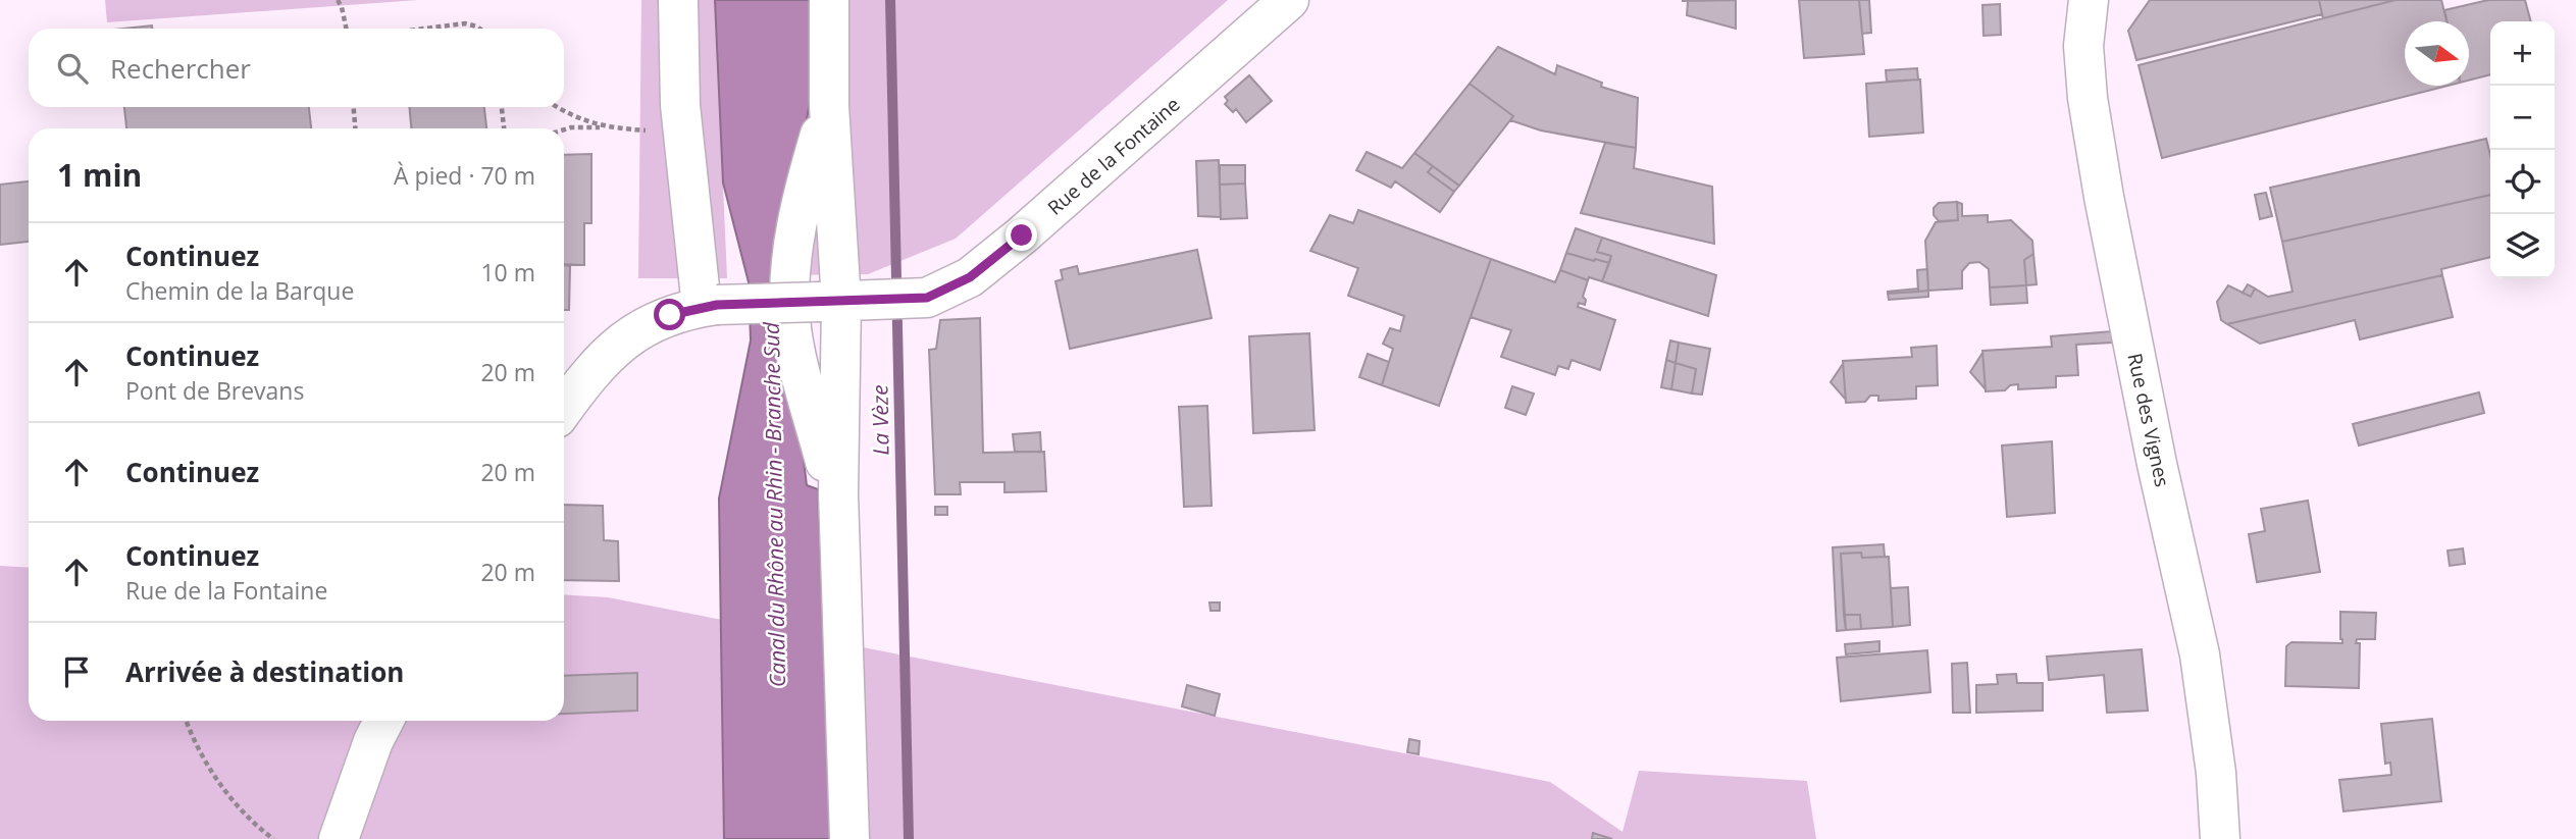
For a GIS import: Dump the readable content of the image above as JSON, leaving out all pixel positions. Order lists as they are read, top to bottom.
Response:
{
  "streets": {
    "street": ["Rue de la Fontaine", "Rue des Vignes"]
  },
  "water": ["La Vèze", "Canal du Rhône au Rhin - Branche Sud"],
  "north": "right",
  "page": {
    "map_buttons": ["+", "−"],
    "search": "Rechercher",
    "heading": ["1 min", "À pied · 70 m"],
    "list": [
      ["Continuez", "Chemin de la Barque", "10 m"],
      ["Continuez", "Pont de Brevans", "20 m"],
      ["Continuez", "20 m"],
      ["Continuez", "Rue de la Fontaine", "20 m"],
      "Arrivée à destination"
    ]
  }
}
